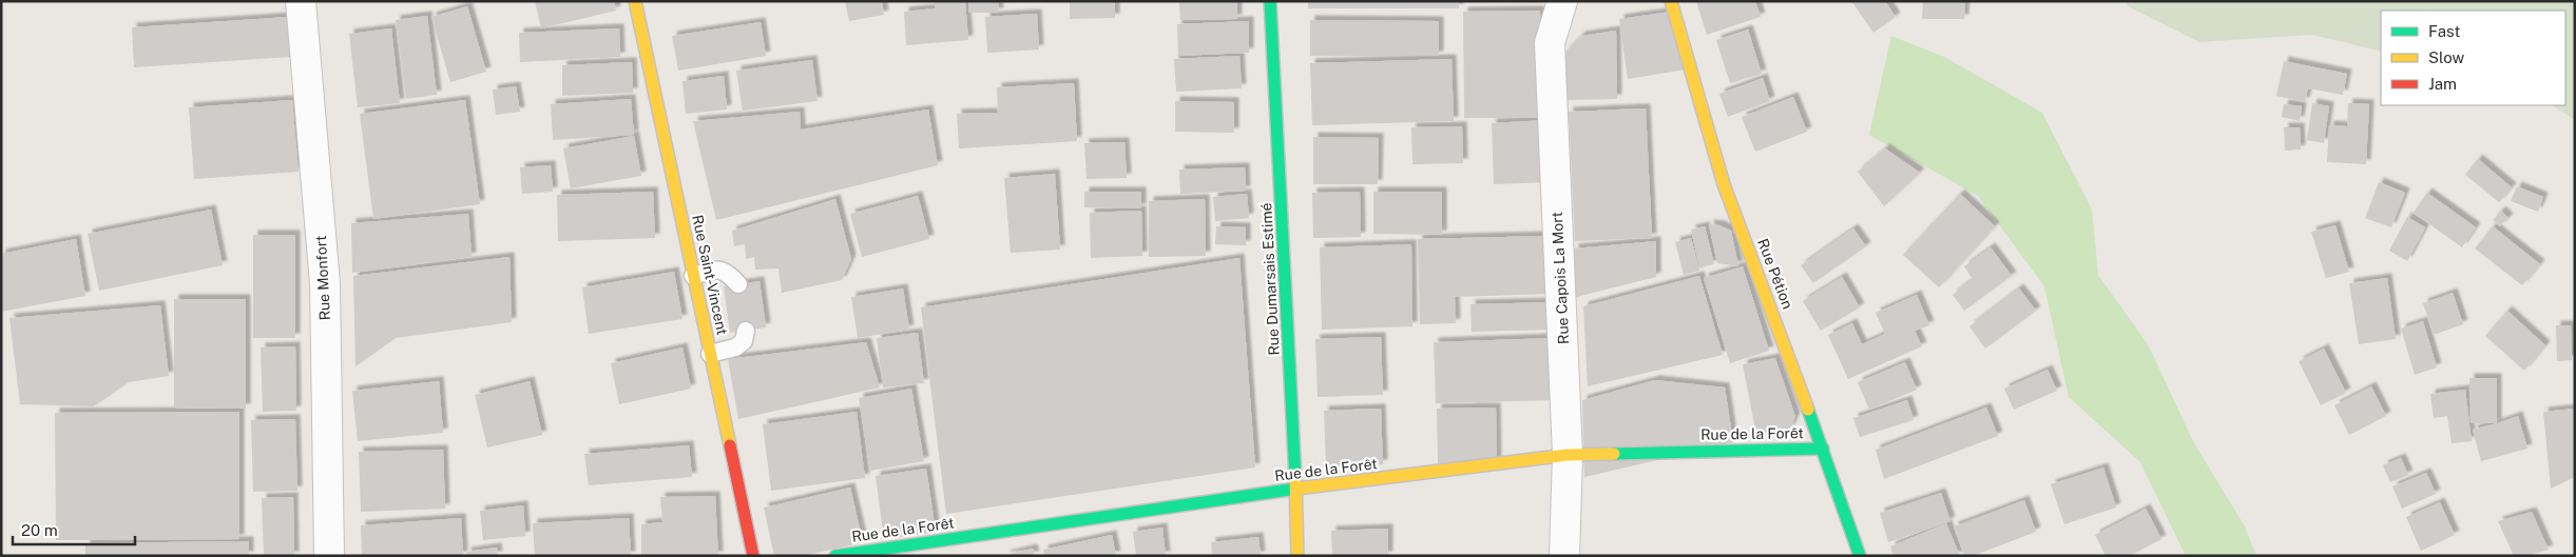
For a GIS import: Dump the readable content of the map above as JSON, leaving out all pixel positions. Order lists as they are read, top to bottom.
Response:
{
  "streets": {
    "street": [
      "Rue Pétion",
      "Rue Saint-Vincent",
      "Rue Monfort",
      "Rue Capois La Mort",
      "Rue Dumarsais Estimé",
      "Rue de la Forêt"
    ]
  },
  "crossings": [
    ["Rue Pétion", "Rue de la Forêt"],
    ["Rue Capois La Mort", "Rue de la Forêt"],
    ["Rue Dumarsais Estimé", "Rue de la Forêt"]
  ],
  "legend": ["Fast", "Slow", "Jam"],
  "scale_bar": "20 m"
}
